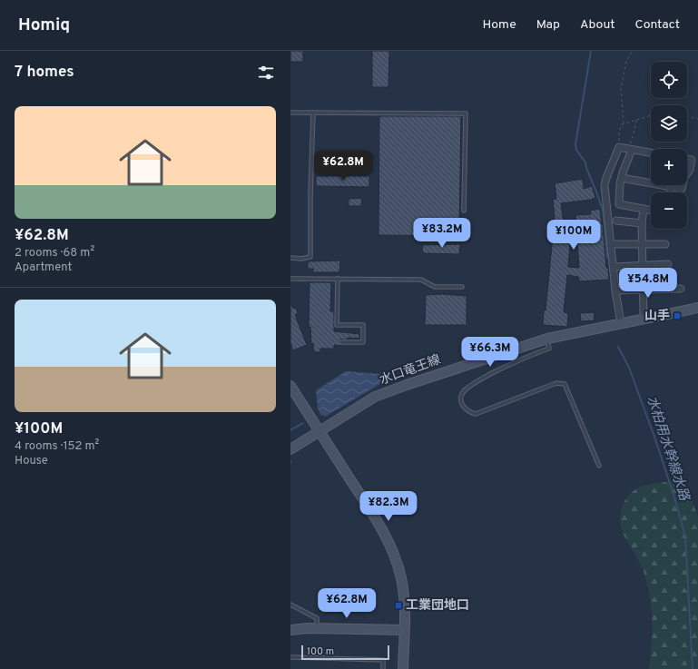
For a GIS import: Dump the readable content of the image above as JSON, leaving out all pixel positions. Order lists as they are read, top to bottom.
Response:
{
  "streets": {
    "main road": ["水口竜王線"]
  },
  "water": ["水柏用水幹線水路"],
  "places": {
    "transit": ["山手", "工業団地口"]
  },
  "scale_bar": "100 m",
  "page": {
    "header": "Homiq",
    "nav": [
      "Home",
      "Map",
      "About",
      "Contact"
    ],
    "heading": "7 homes",
    "map_buttons": ["+", "−"],
    "list": [
      {
        "name": "¥62.8M",
        "note": "2 rooms · 68 m² · Apartment"
      },
      {
        "name": "¥100M",
        "note": "4 rooms · 152 m² · House"
      }
    ],
    "price": [
      "¥62.8M",
      "¥83.2M",
      "¥100M",
      "¥54.8M",
      "¥66.3M",
      "¥82.3M",
      "¥62.8M"
    ],
    "scale": "100 m"
  }
}
